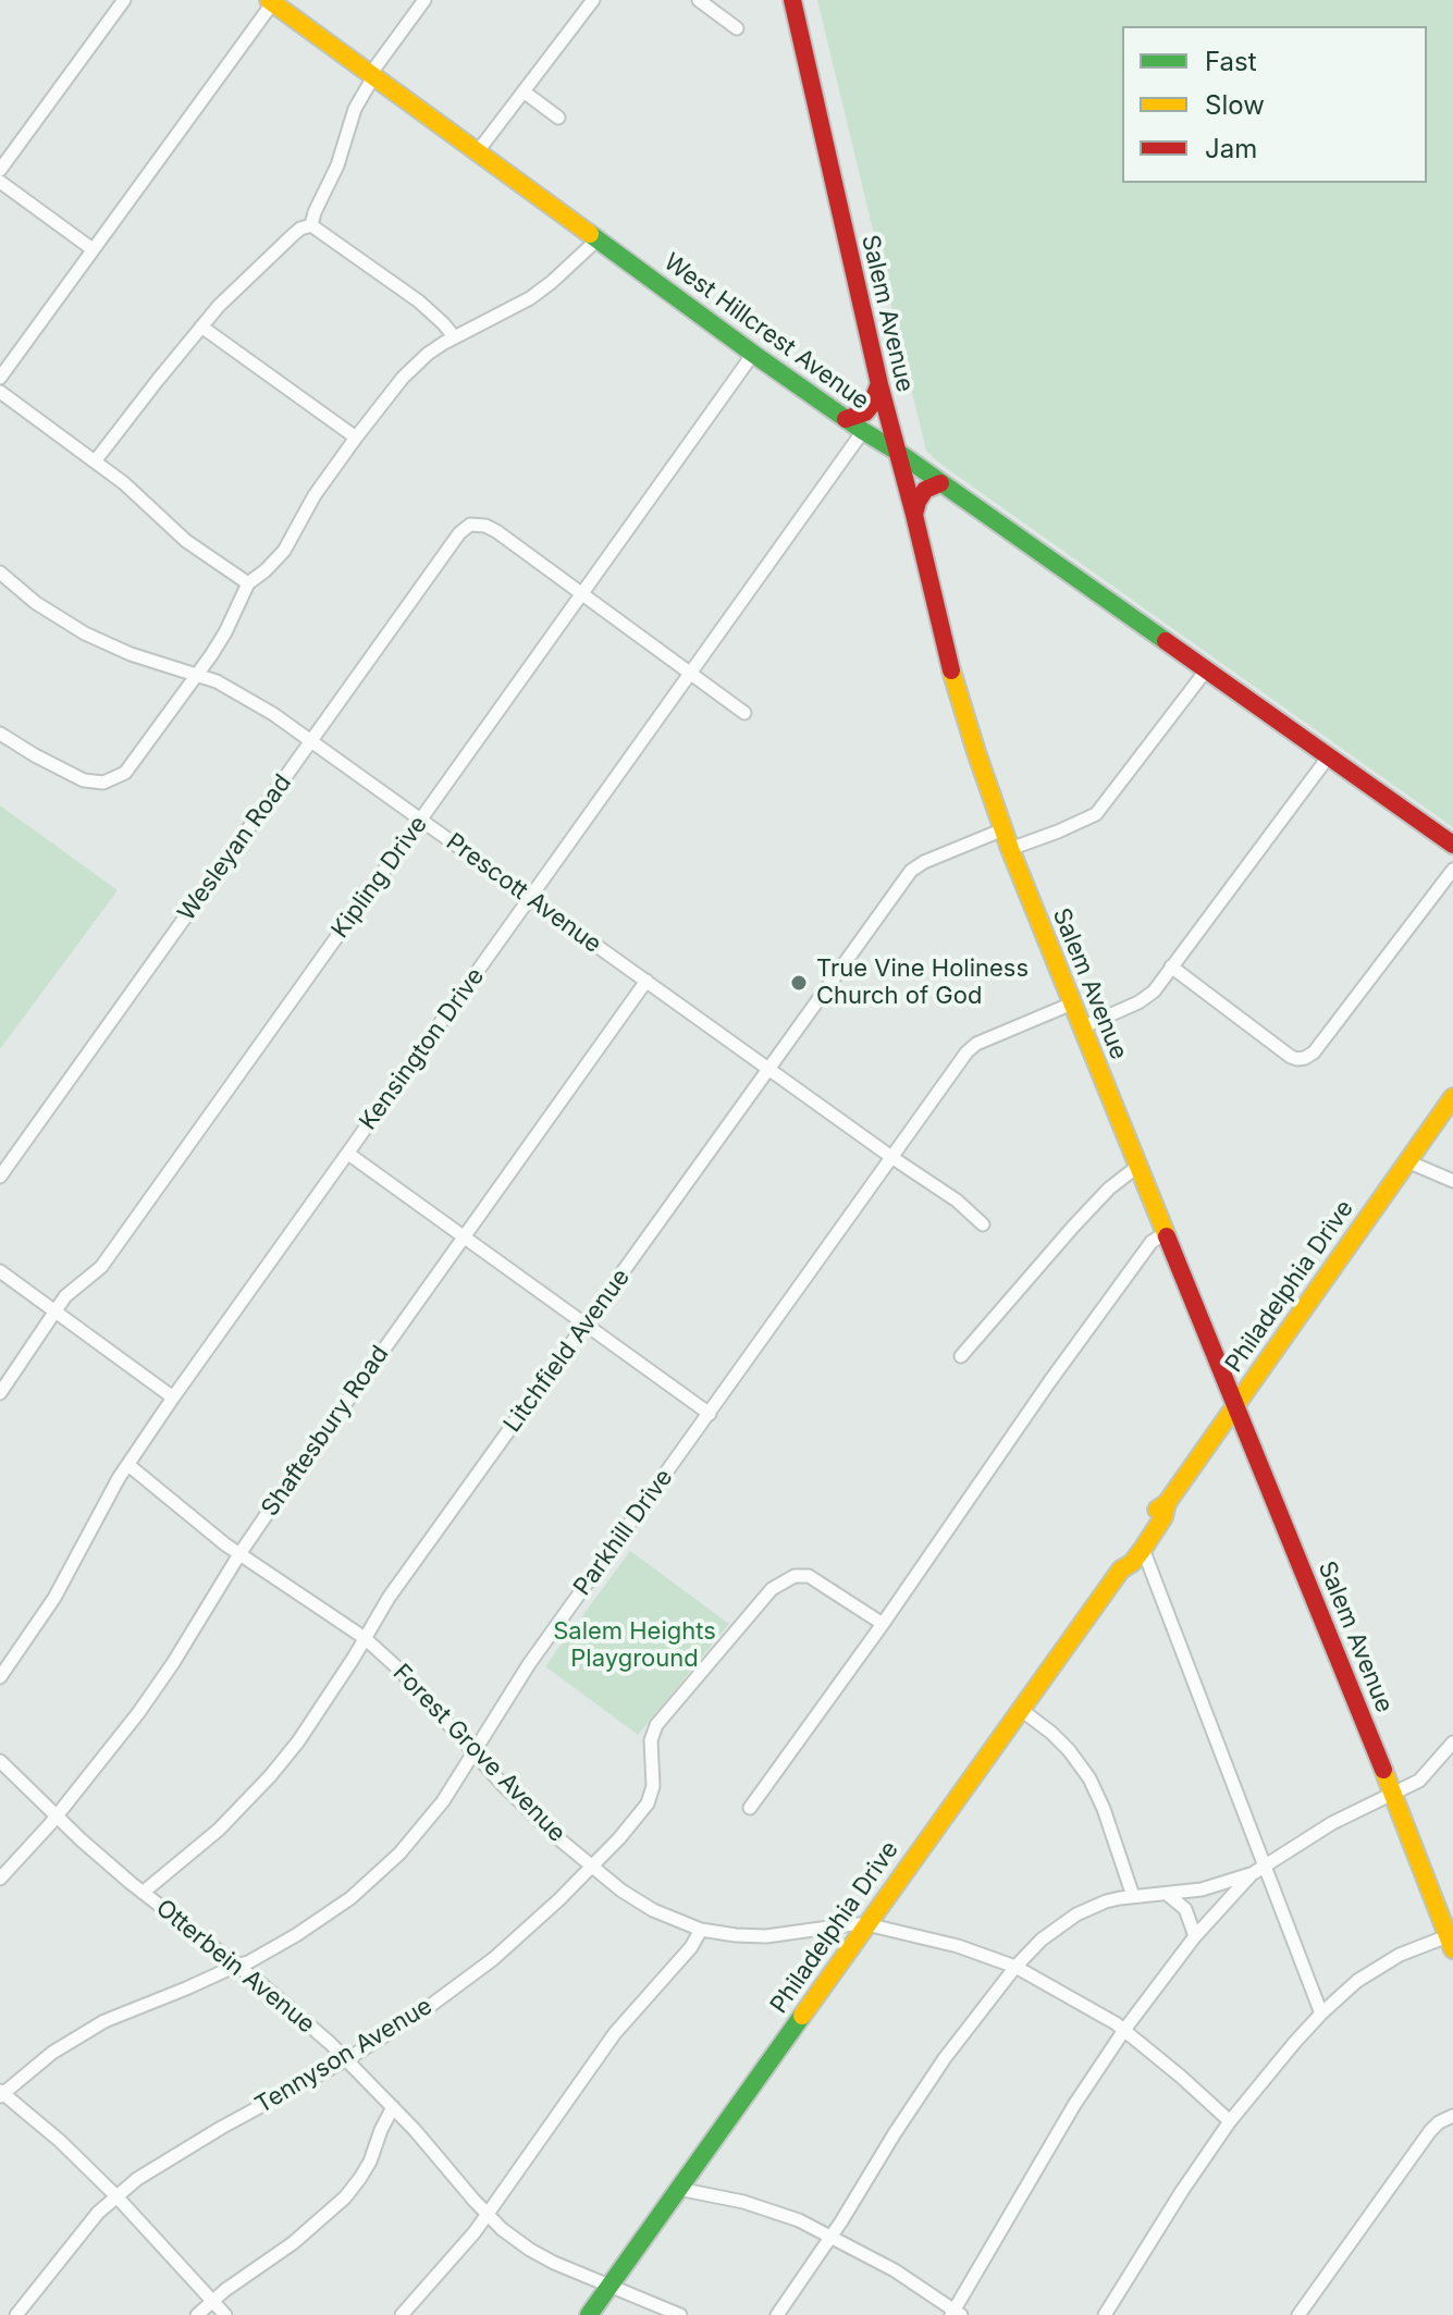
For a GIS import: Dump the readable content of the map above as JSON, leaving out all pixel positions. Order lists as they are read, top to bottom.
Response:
{
  "streets": {
    "main road": ["Salem Avenue", "West Hillcrest Avenue", "Philadelphia Drive"],
    "street": [
      "Wesleyan Road",
      "Kipling Drive",
      "Prescott Avenue",
      "Kensington Drive",
      "Litchfield Avenue",
      "Shaftesbury Road",
      "Parkhill Drive",
      "Forest Grove Avenue",
      "Otterbein Avenue",
      "Tennyson Avenue"
    ]
  },
  "crossings": [
    ["Salem Avenue", "West Hillcrest Avenue"],
    ["Salem Avenue", "Philadelphia Drive"],
    ["Salem Avenue", "Litchfield Avenue"],
    ["Salem Avenue", "Parkhill Drive"],
    ["West Hillcrest Avenue", "Kipling Drive"],
    ["West Hillcrest Avenue", "Kensington Drive"],
    ["Wesleyan Road", "Kipling Drive"],
    ["Wesleyan Road", "Prescott Avenue"],
    ["Kipling Drive", "Prescott Avenue"],
    ["Prescott Avenue", "Kensington Drive"],
    ["Prescott Avenue", "Litchfield Avenue"],
    ["Prescott Avenue", "Shaftesbury Road"],
    ["Prescott Avenue", "Parkhill Drive"],
    ["Kensington Drive", "Forest Grove Avenue"],
    ["Philadelphia Drive", "Forest Grove Avenue"],
    ["Philadelphia Drive", "Otterbein Avenue"],
    ["Litchfield Avenue", "Forest Grove Avenue"],
    ["Litchfield Avenue", "Otterbein Avenue"],
    ["Shaftesbury Road", "Forest Grove Avenue"],
    ["Shaftesbury Road", "Otterbein Avenue"],
    ["Parkhill Drive", "Forest Grove Avenue"],
    ["Parkhill Drive", "Otterbein Avenue"],
    ["Forest Grove Avenue", "Tennyson Avenue"],
    ["Otterbein Avenue", "Tennyson Avenue"]
  ],
  "parks": ["Salem Heights Playground"],
  "places": ["True Vine Holiness Church of God"],
  "legend": ["Fast", "Slow", "Jam"]
}
